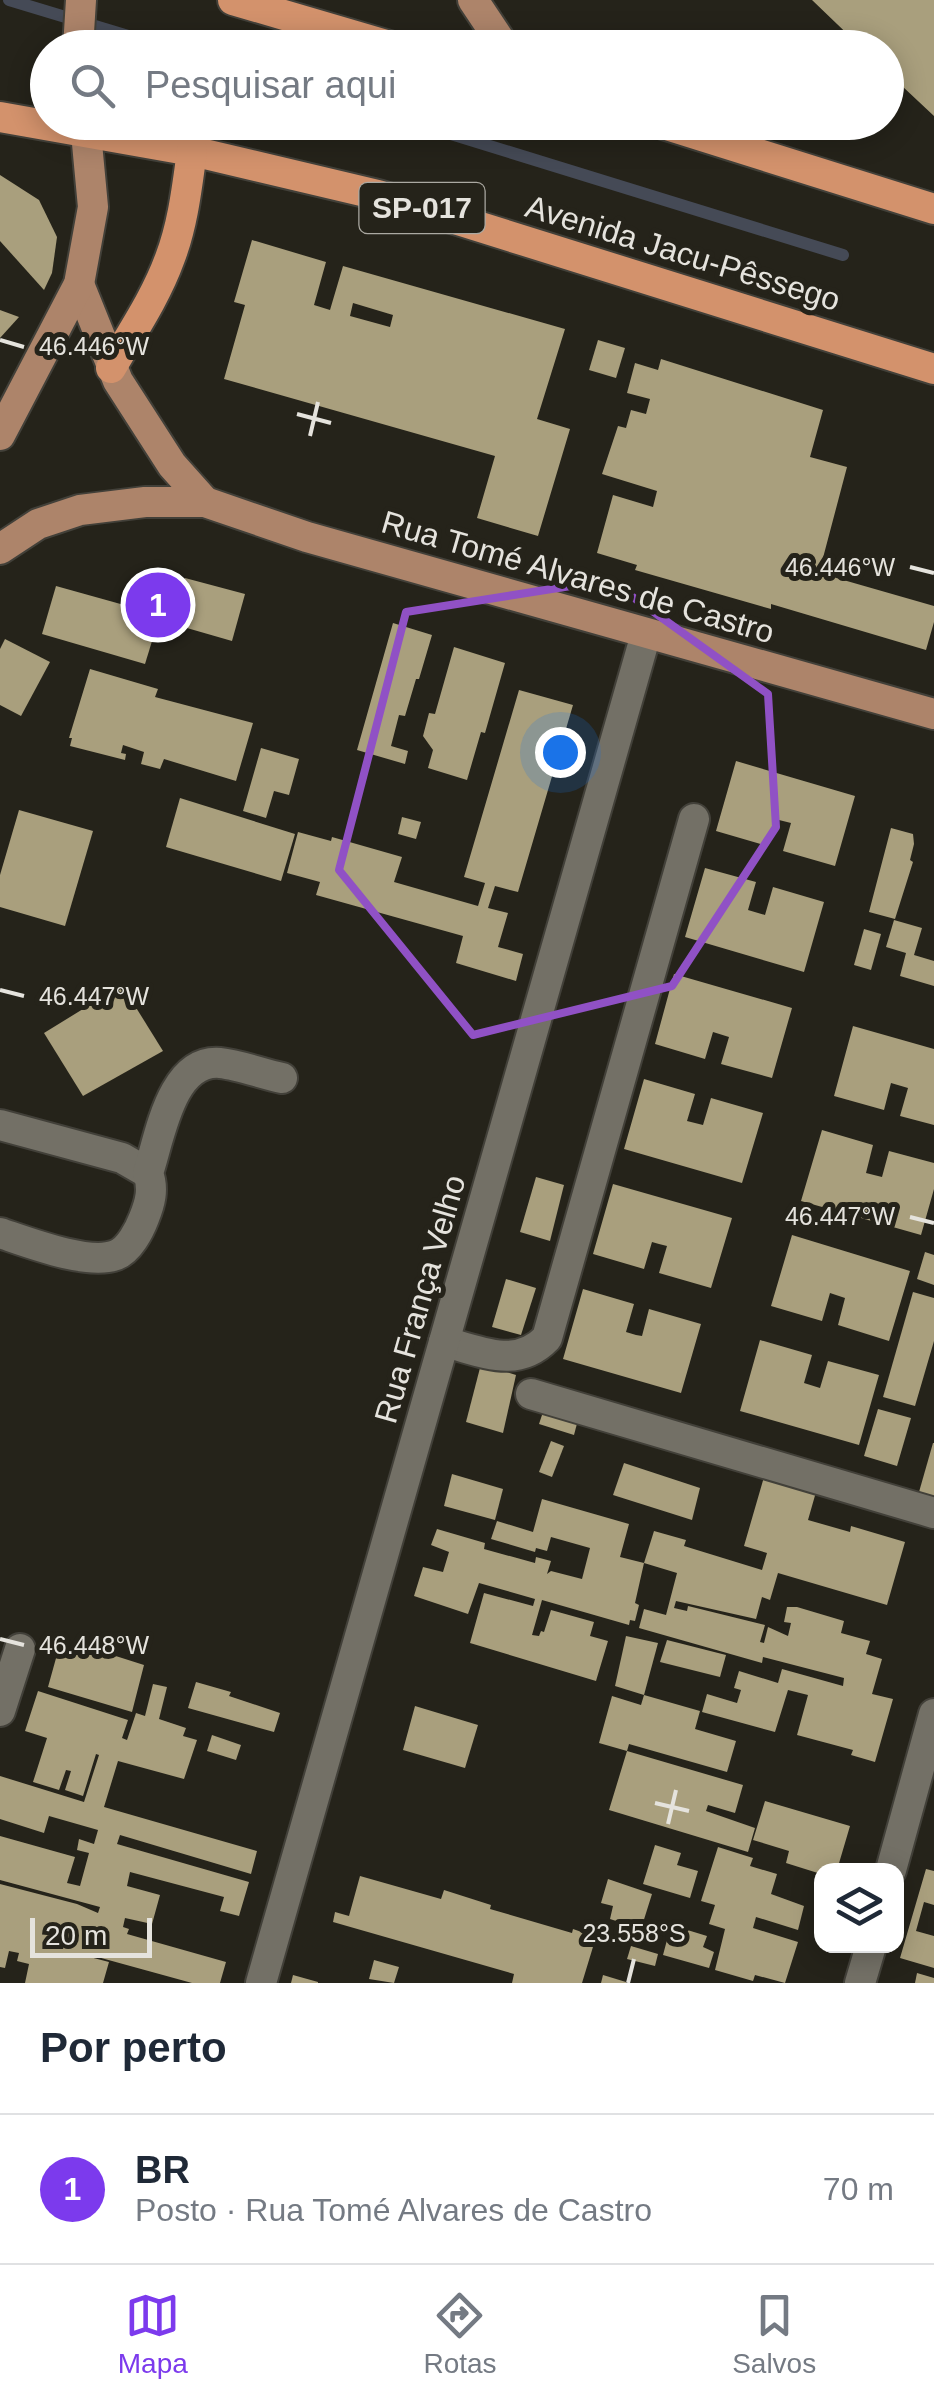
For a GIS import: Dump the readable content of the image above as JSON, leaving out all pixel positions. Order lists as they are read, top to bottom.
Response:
{
  "streets": {
    "highway": ["SP-017", "Avenida Jacu-Pêssego"],
    "main road": ["Rua Tomé Alvares de Castro"],
    "street": ["Rua França Velho"]
  },
  "crossings": [
    ["Rua Tomé Alvares de Castro", "Rua França Velho"]
  ],
  "scale_bar": "20 m",
  "page": {
    "search": "Pesquisar aqui",
    "pins": "1",
    "scale": "20 m",
    "heading": "Por perto",
    "list": [
      {
        "mark": "1",
        "name": "BR",
        "note": "Posto · Rua Tomé Alvares de Castro",
        "value": "70 m"
      }
    ],
    "nav": ["Mapa", "Rotas", "Salvos"]
  },
  "coordinates": [
    "46.446°W",
    "46.447°W",
    "46.448°W",
    "23.558°S"
  ]
}
